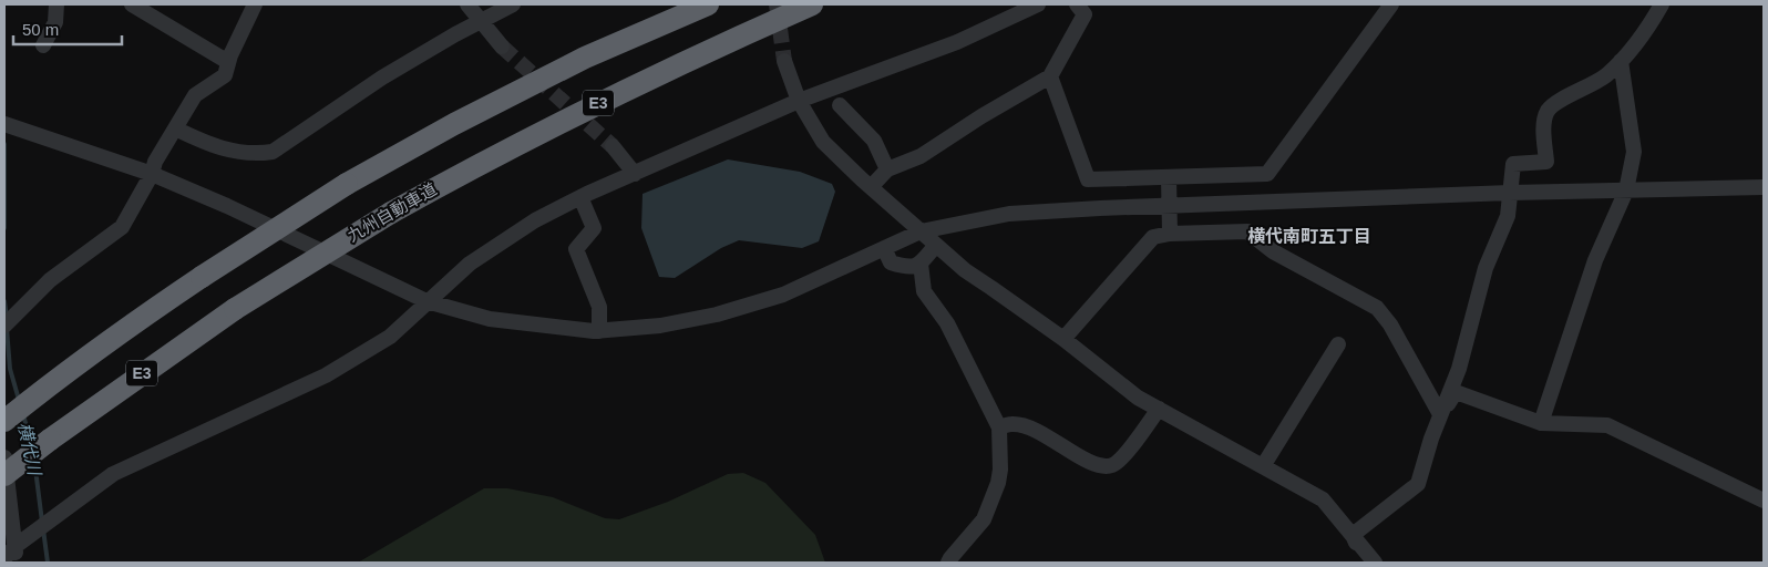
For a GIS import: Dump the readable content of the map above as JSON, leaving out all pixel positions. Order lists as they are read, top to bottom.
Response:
{
  "streets": {
    "highway": ["E3", "九州自動車道"]
  },
  "districts": ["横代南町五丁目"],
  "water": ["横代川"],
  "scale_bar": "50 m"
}
